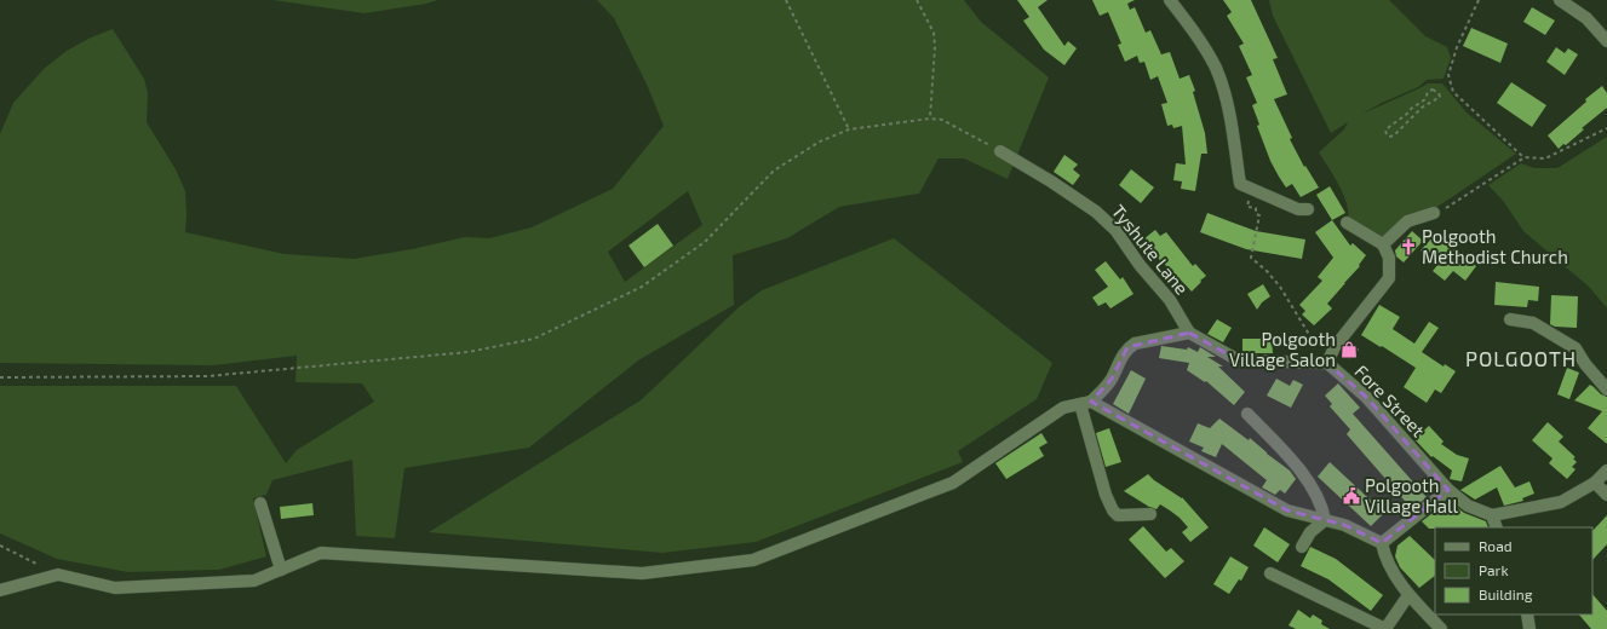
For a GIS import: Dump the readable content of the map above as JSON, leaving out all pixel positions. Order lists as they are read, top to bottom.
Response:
{
  "streets": {
    "street": ["Tyshute Lane", "Fore Street"]
  },
  "crossings": [
    ["Tyshute Lane", "Fore Street"]
  ],
  "districts": ["POLGOOTH"],
  "places": {
    "church": ["Polgooth Methodist Church"],
    "shop": ["Polgooth Village Salon"],
    "public building": ["Polgooth Village Hall"]
  },
  "legend": ["Road", "Park", "Building"]
}
